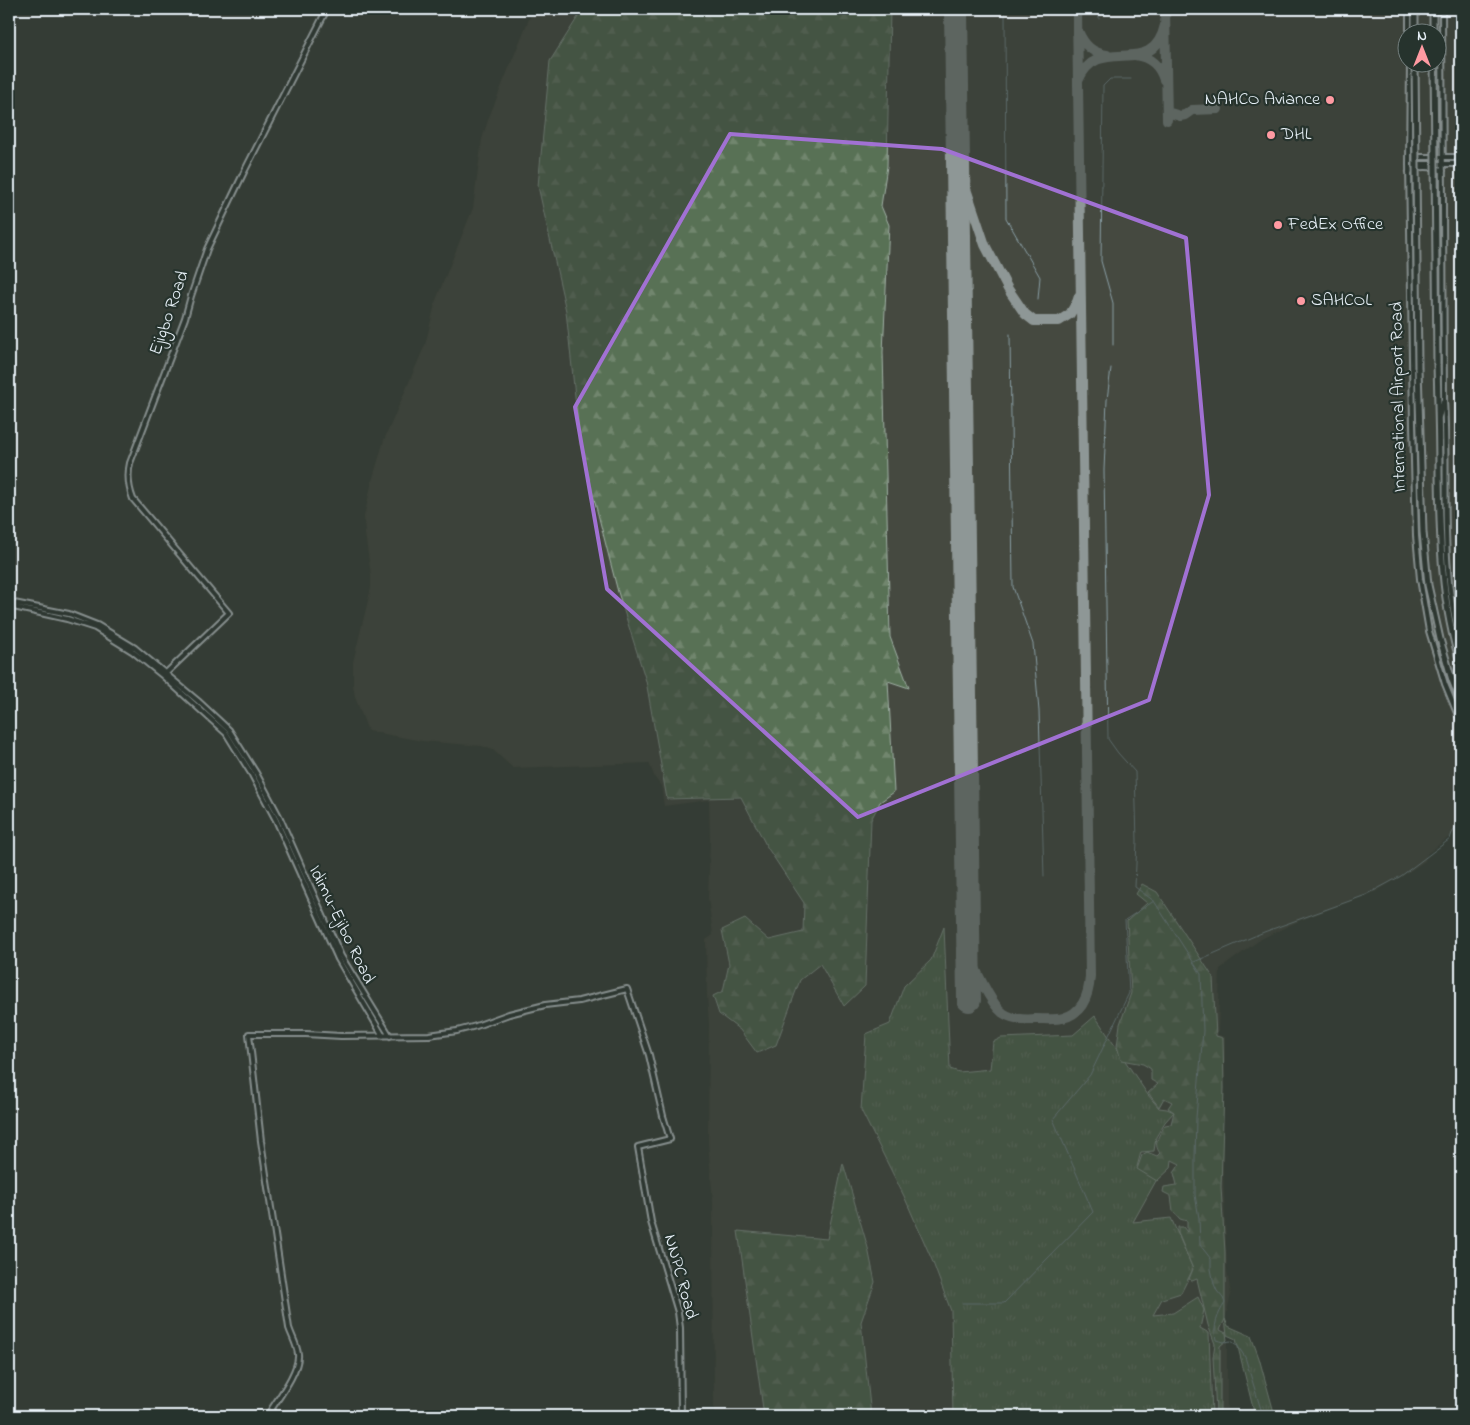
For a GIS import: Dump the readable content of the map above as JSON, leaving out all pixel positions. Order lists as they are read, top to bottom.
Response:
{
  "streets": {
    "highway": ["International Airport Road"],
    "main road": ["Ejigbo Road", "Idimu-Ejibo Road", "NNPC Road"]
  },
  "crossings": [
    ["Ejigbo Road", "Idimu-Ejibo Road"],
    ["Idimu-Ejibo Road", "NNPC Road"]
  ],
  "places": [
    "NAHCO Aviance",
    "DHL",
    "FedEx Office",
    "SAHCOL"
  ],
  "north": "top"
}
